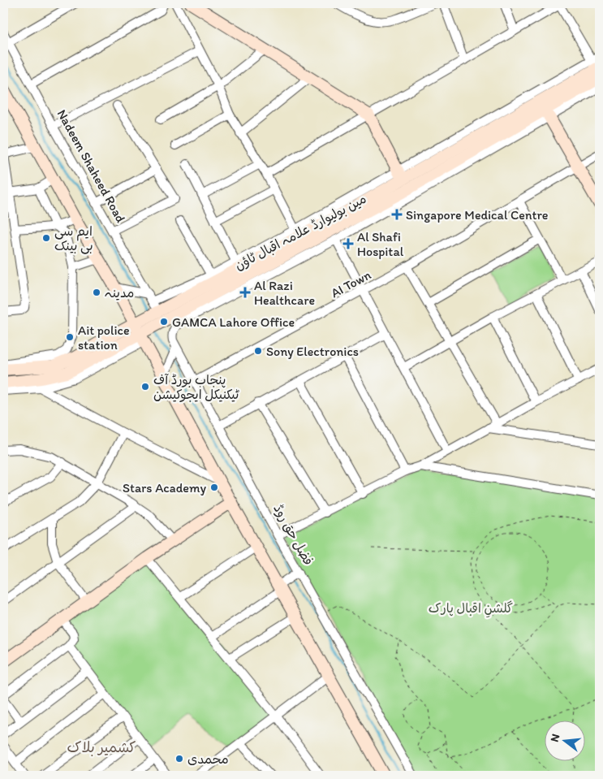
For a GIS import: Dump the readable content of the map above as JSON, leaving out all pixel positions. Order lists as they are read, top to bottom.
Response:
{
  "streets": {
    "main road": ["مین بولیوارڈ علامہ اقبال ٹاؤن"],
    "street": ["Nadeem Shaheed Road", "AI Town", "فضل حق روڈ"]
  },
  "crossings": [
    ["Nadeem Shaheed Road", "مین بولیوارڈ علامہ اقبال ٹاؤن"],
    ["مین بولیوارڈ علامہ اقبال ٹاؤن", "فضل حق روڈ"],
    ["AI Town", "فضل حق روڈ"]
  ],
  "districts": ["کشمیر بلاک"],
  "parks": ["گلشنِ اقبال پارک"],
  "places": {
    "health": ["Singapore Medical Centre", "Al Shafi Hospital", "Al Razi Healthcare"],
    "other": [
      "ایم سی بی بینک",
      "مدینہ",
      "GAMCA Lahore Office",
      "Ait police station",
      "Sony Electronics",
      "پنجاب بورڈ آف ٹیکنیکل ایجوکیشن",
      "Stars Academy",
      "محمدی"
    ]
  },
  "north": "left"
}
